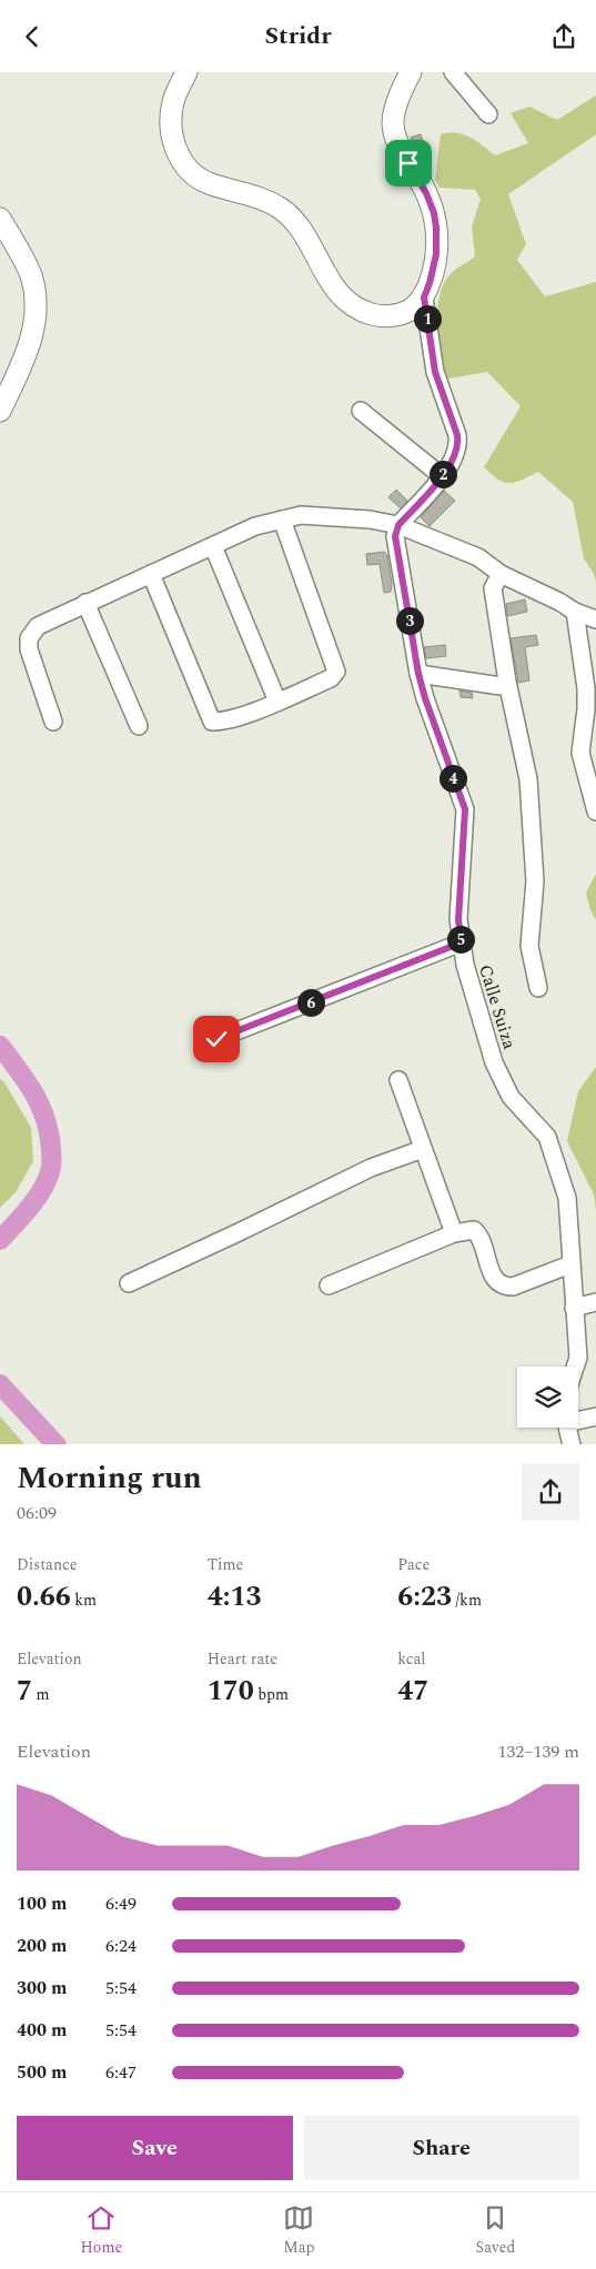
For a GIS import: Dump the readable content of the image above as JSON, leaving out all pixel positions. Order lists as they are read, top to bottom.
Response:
{
  "streets": {
    "street": ["Calle Suiza"]
  },
  "page": {
    "header": "Stridr",
    "pins": [
      "1",
      "2",
      "3",
      "4",
      "5",
      "6"
    ],
    "heading": ["Morning run", "06:09"],
    "stats": [
      ["Distance", "0.66 km"],
      ["Time", "4:13"],
      ["Pace", "6:23 /km"],
      ["Elevation", "7 m"],
      ["Heart rate", "170 bpm"],
      ["kcal", "47"]
    ],
    "chart": ["Elevation", "132–139 m"],
    "list": [
      {
        "name": "100 m",
        "note": "6:49"
      },
      {
        "name": "200 m",
        "note": "6:24"
      },
      {
        "name": "300 m",
        "note": "5:54"
      },
      {
        "name": "400 m",
        "note": "5:54"
      },
      {
        "name": "500 m",
        "note": "6:47"
      }
    ],
    "buttons": ["Save", "Share"],
    "tabs": ["Home", "Map", "Saved"]
  }
}
